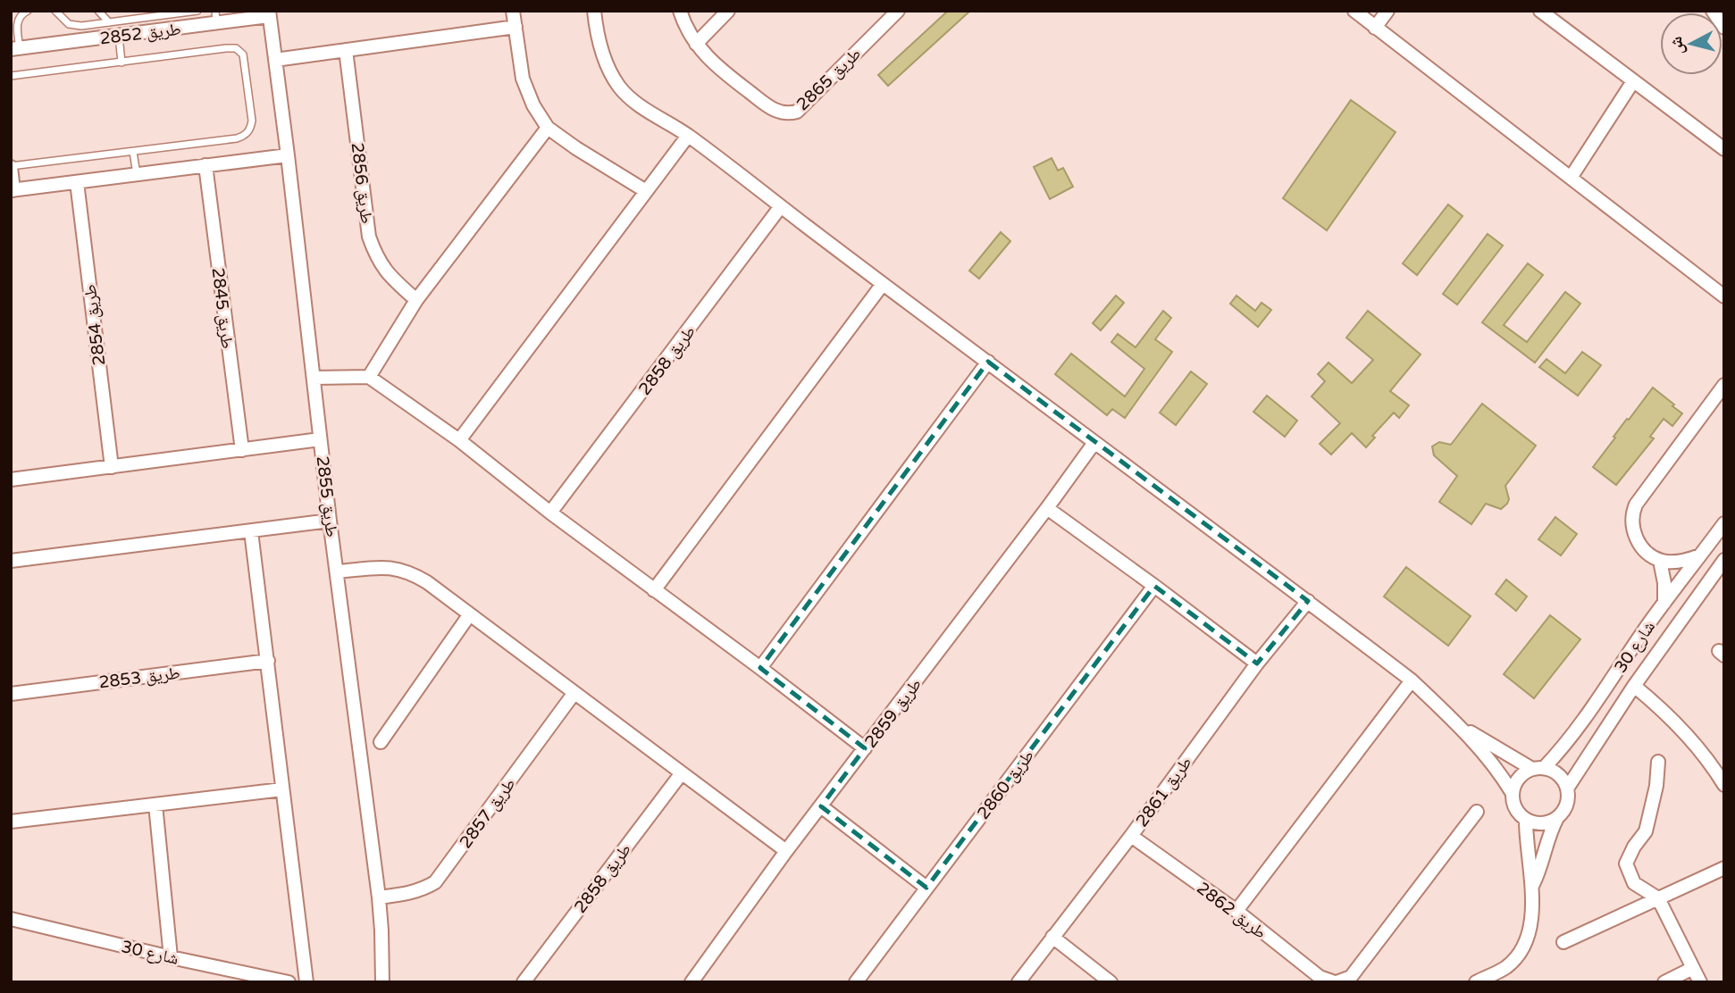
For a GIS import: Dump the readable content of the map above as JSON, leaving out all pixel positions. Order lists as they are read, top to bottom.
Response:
{
  "streets": {
    "street": [
      "طريق 2852",
      "طريق 2865",
      "طريق 2856",
      "طريق 2845",
      "طريق 2854",
      "طريق 2858",
      "طريق 2855",
      "شارع 30",
      "طريق 2853",
      "طريق 2859",
      "طريق 2860",
      "طريق 2861",
      "طريق 2857",
      "طريق 2862"
    ]
  },
  "crossings": [
    ["طريق 2852", "طريق 2855"],
    ["طريق 2855", "طريق 2857"],
    ["طريق 2861", "طريق 2862"]
  ],
  "north": "left"
}
